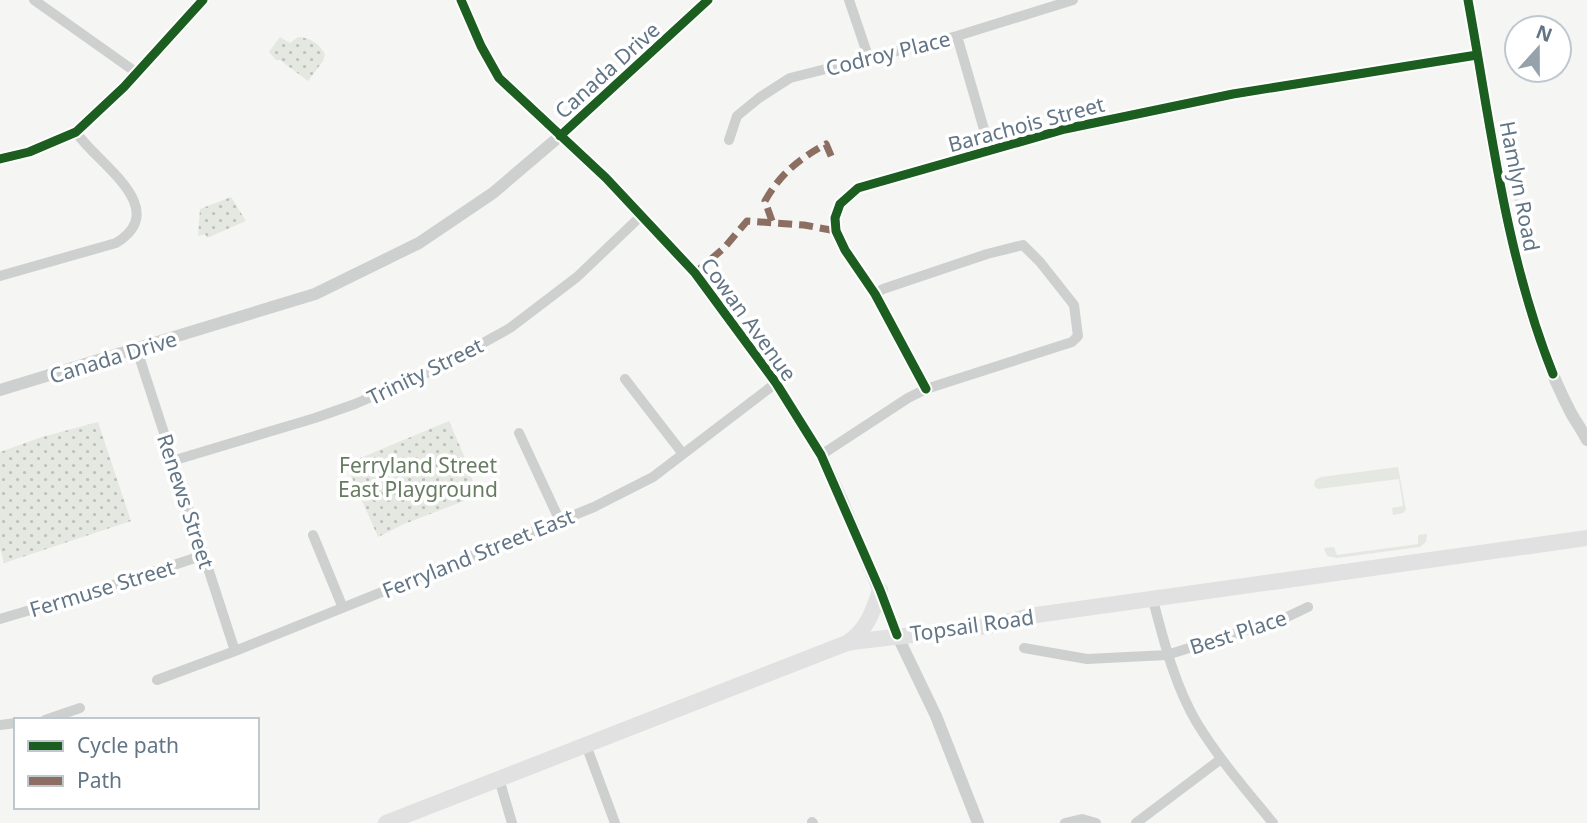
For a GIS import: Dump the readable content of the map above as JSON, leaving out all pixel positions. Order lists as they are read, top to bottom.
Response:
{
  "streets": {
    "main road": ["Topsail Road"],
    "street": [
      "Codroy Place",
      "Canada Drive",
      "Barachois Street",
      "Hamlyn Road",
      "Cowan Avenue",
      "Trinity Street",
      "Renews Street",
      "Ferryland Street East",
      "Fermuse Street",
      "Best Place"
    ]
  },
  "crossings": [
    ["Canada Drive", "Cowan Avenue"],
    ["Canada Drive", "Renews Street"],
    ["Barachois Street", "Hamlyn Road"],
    ["Cowan Avenue", "Trinity Street"],
    ["Cowan Avenue", "Ferryland Street East"],
    ["Cowan Avenue", "Topsail Road"],
    ["Trinity Street", "Renews Street"],
    ["Renews Street", "Ferryland Street East"],
    ["Renews Street", "Fermuse Street"]
  ],
  "parks": ["Ferryland Street East Playground"],
  "legend": ["Cycle path", "Path"],
  "north": "top"
}
